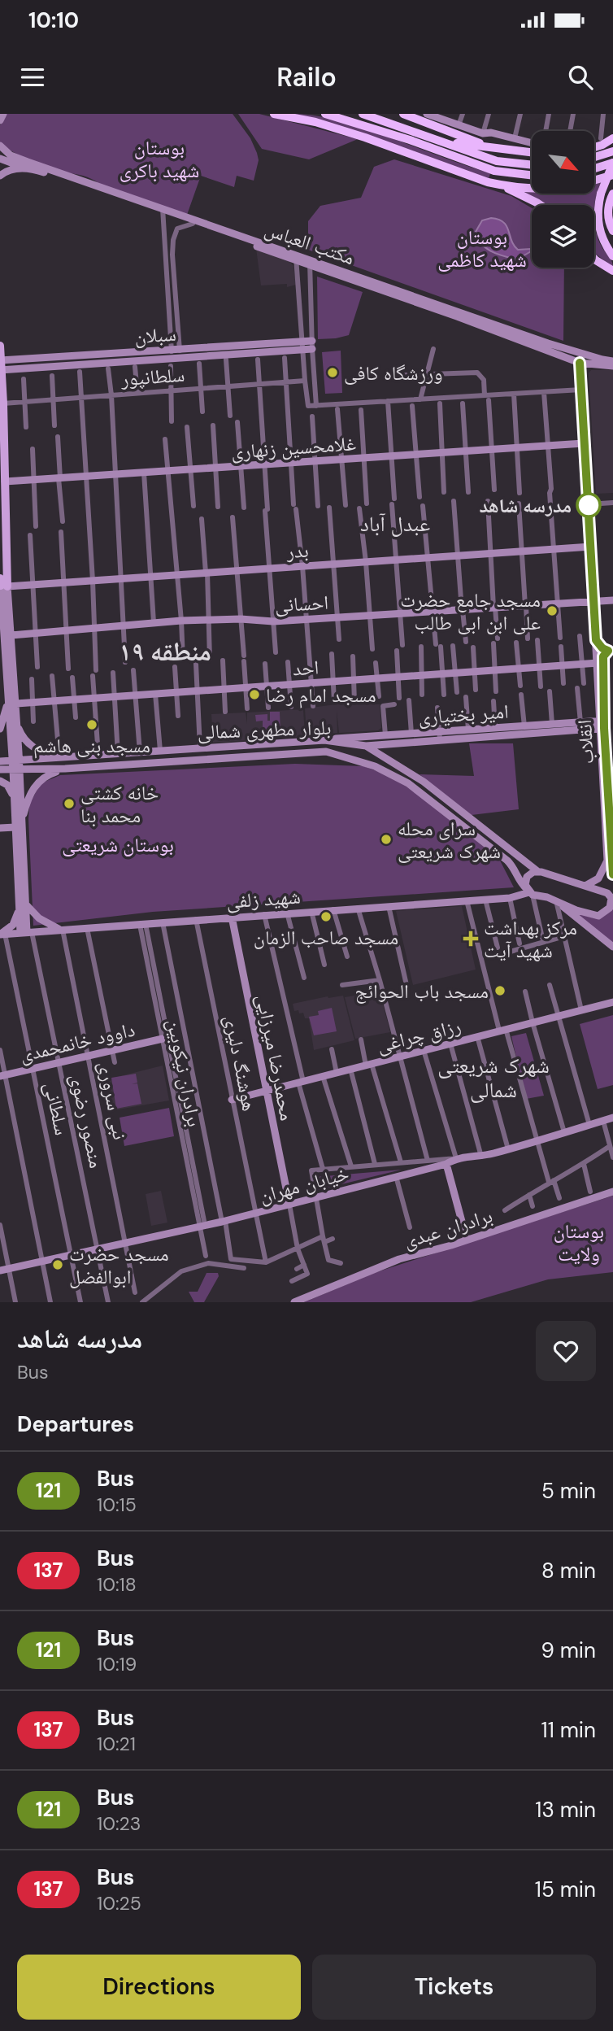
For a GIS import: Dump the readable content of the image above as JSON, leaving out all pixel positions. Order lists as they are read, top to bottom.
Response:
{
  "streets": {
    "main road": [
      "مکتب العباس",
      "سبلان",
      "غلامحسین زنهاری",
      "بدر",
      "احسانی",
      "احد",
      "امیر بختیاری",
      "بلوار مطهری شمالی",
      "انقلاب",
      "شهید زلفی",
      "رزاق چراغی",
      "داوود خانمحمدی",
      "محمدرضا میرزایی",
      "خیابان مهران",
      "برادران عبدی"
    ],
    "street": [
      "سلطانپور",
      "هوشنگ دلیری",
      "برادران نیکوبین",
      "نبی سروری",
      "سلطانی",
      "منصور رضوی"
    ]
  },
  "crossings": [
    ["مکتب العباس", "انقلاب"],
    ["غلامحسین زنهاری", "انقلاب"],
    ["بدر", "انقلاب"],
    ["احسانی", "انقلاب"],
    ["احد", "انقلاب"],
    ["امیر بختیاری", "بلوار مطهری شمالی"],
    ["امیر بختیاری", "انقلاب"],
    ["بلوار مطهری شمالی", "شهید زلفی"],
    ["شهید زلفی", "محمدرضا میرزایی"],
    ["شهید زلفی", "هوشنگ دلیری"],
    ["شهید زلفی", "برادران نیکوبین"],
    ["شهید زلفی", "نبی سروری"],
    ["شهید زلفی", "سلطانی"],
    ["شهید زلفی", "منصور رضوی"],
    ["رزاق چراغی", "محمدرضا میرزایی"],
    ["رزاق چراغی", "هوشنگ دلیری"],
    ["داوود خانمحمدی", "برادران نیکوبین"],
    ["داوود خانمحمدی", "نبی سروری"],
    ["داوود خانمحمدی", "سلطانی"],
    ["داوود خانمحمدی", "منصور رضوی"],
    ["محمدرضا میرزایی", "خیابان مهران"],
    ["هوشنگ دلیری", "خیابان مهران"],
    ["برادران نیکوبین", "خیابان مهران"],
    ["نبی سروری", "خیابان مهران"],
    ["سلطانی", "خیابان مهران"],
    ["منصور رضوی", "خیابان مهران"]
  ],
  "districts": ["عبدل آباد", "منطقه ۱۹", "شهرک شریعتی شمالی"],
  "parks": [
    "بوستان شهید باکری",
    "بوستان شهید کاظمی",
    "بوستان شریعتی",
    "بوستان ولایت"
  ],
  "places": {
    "other": [
      "ورزشگاه کافی",
      "مدرسه شاهد",
      "مسجد جامع حضرت علی ابن ابی طالب",
      "مسجد امام رضا",
      "مسجد بنی هاشم",
      "خانه کشتی محمد بنا",
      "سرای محله شهرک شریعتی",
      "مسجد صاحب الزمان",
      "مسجد باب الحوائج",
      "مسجد حضرت ابوالفضل"
    ],
    "health": ["مرکز بهداشت شهید آیت"]
  },
  "lines": ["bus line 121"],
  "north": "bottom right",
  "page": {
    "status": "10:10",
    "header": "Railo",
    "heading": [
      ["مدرسه شاهد", "Bus"],
      "Departures"
    ],
    "list": [
      {
        "mark": "121",
        "name": "Bus",
        "note": "10:15",
        "value": "5 min"
      },
      {
        "mark": "137",
        "name": "Bus",
        "note": "10:18",
        "value": "8 min"
      },
      {
        "mark": "121",
        "name": "Bus",
        "note": "10:19",
        "value": "9 min"
      },
      {
        "mark": "137",
        "name": "Bus",
        "note": "10:21",
        "value": "11 min"
      },
      {
        "mark": "121",
        "name": "Bus",
        "note": "10:23",
        "value": "13 min"
      },
      {
        "mark": "137",
        "name": "Bus",
        "note": "10:25",
        "value": "15 min"
      }
    ],
    "buttons": ["Directions", "Tickets"]
  }
}
